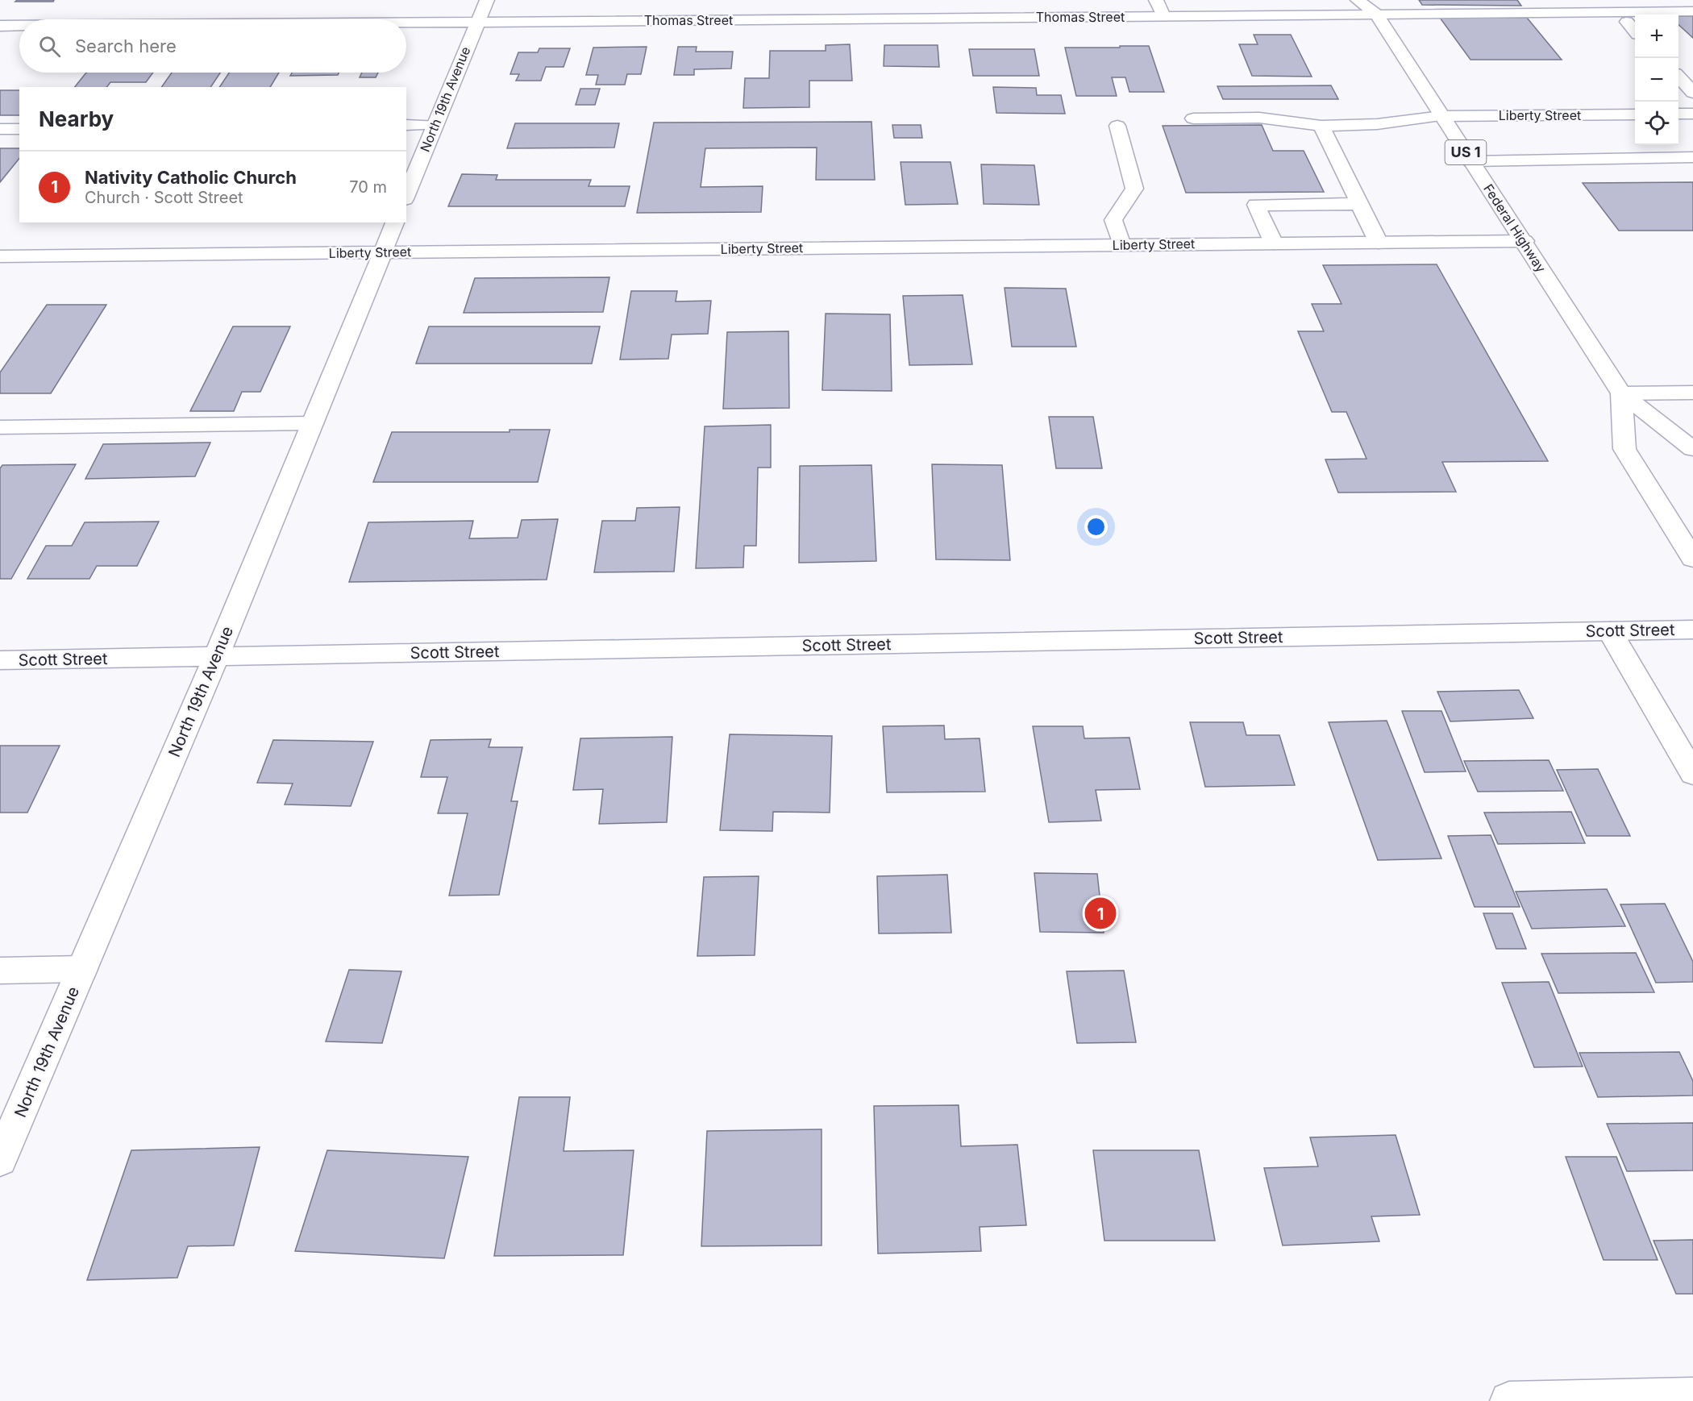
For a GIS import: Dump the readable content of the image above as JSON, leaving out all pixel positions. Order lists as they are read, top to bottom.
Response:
{
  "streets": {
    "street": [
      "Thomas Street",
      "North 19th Avenue",
      "Liberty Street",
      "US 1",
      "Federal Highway",
      "Scott Street"
    ]
  },
  "crossings": [
    ["Thomas Street", "North 19th Avenue"],
    ["Thomas Street", "Federal Highway"],
    ["North 19th Avenue", "Liberty Street"],
    ["North 19th Avenue", "Scott Street"],
    ["Liberty Street", "Federal Highway"]
  ],
  "page": {
    "map_buttons": ["+", "−"],
    "search": "Search here",
    "heading": "Nearby",
    "list": [
      {
        "mark": "1",
        "name": "Nativity Catholic Church",
        "note": "Church · Scott Street",
        "value": "70 m"
      }
    ],
    "pins": "1"
  }
}
